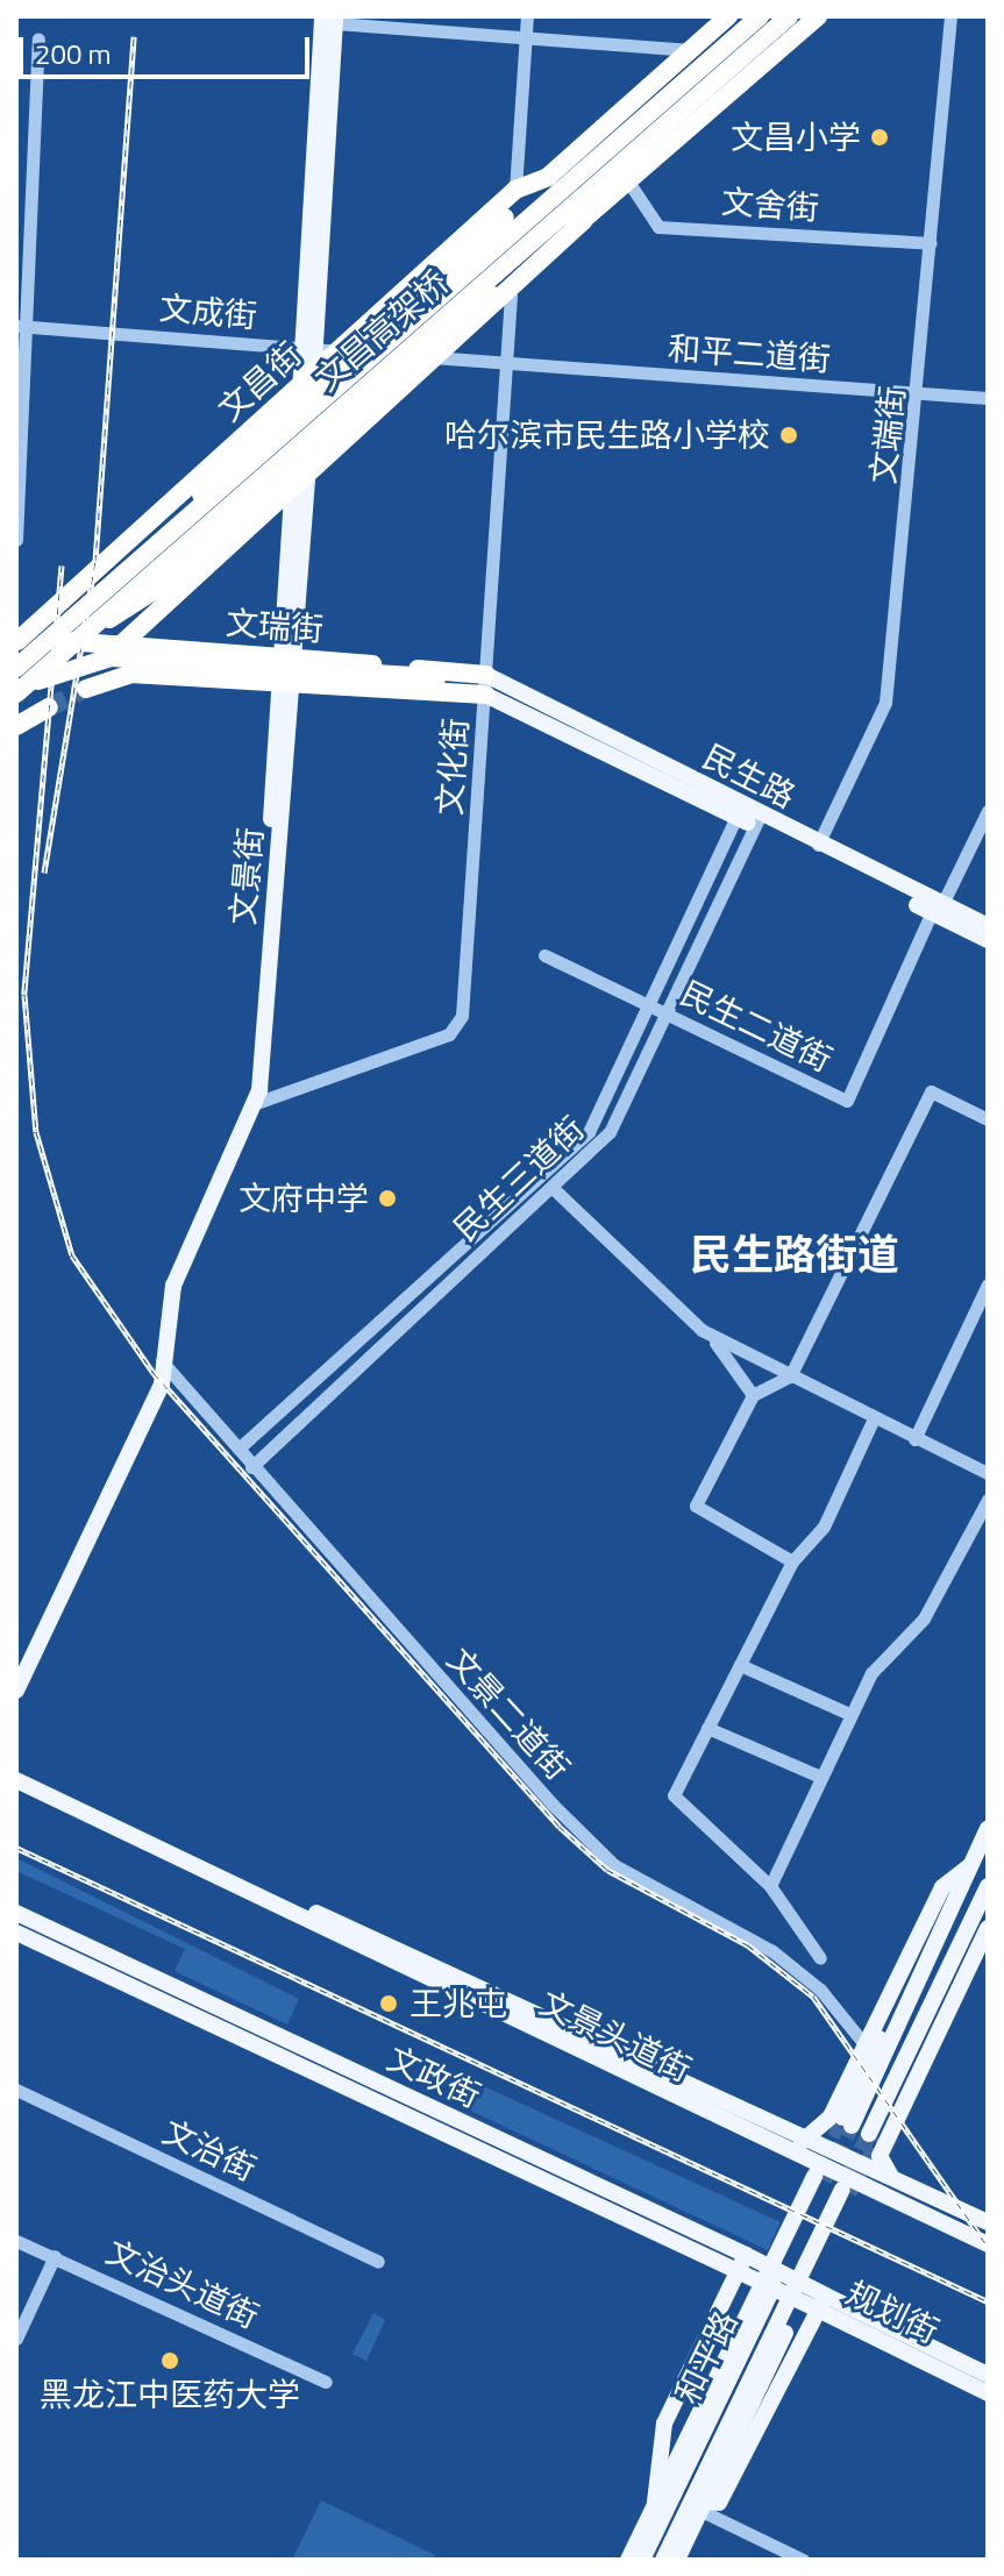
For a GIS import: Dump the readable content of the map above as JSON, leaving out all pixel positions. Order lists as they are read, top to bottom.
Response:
{
  "streets": {
    "highway": ["文昌高架桥", "文昌街", "文瑞街"],
    "main road": [
      "民生路",
      "文景街",
      "文景头道街",
      "文政街",
      "规划街",
      "和平路"
    ],
    "street": [
      "文舍街",
      "文成街",
      "和平二道街",
      "文端街",
      "文化街",
      "民生二道街",
      "民生三道街",
      "文景二道街",
      "文治街",
      "文治头道街"
    ]
  },
  "crossings": [
    ["文舍街", "文端街"],
    ["文成街", "和平二道街"],
    ["文成街", "文昌街"],
    ["文成街", "文化街"],
    ["文成街", "文景街"],
    ["文昌高架桥", "文昌街"],
    ["和平二道街", "文端街"],
    ["和平二道街", "文化街"],
    ["文昌街", "文瑞街"],
    ["文昌街", "文景街"],
    ["文端街", "民生路"],
    ["文瑞街", "文化街"],
    ["文瑞街", "民生路"],
    ["文瑞街", "文景街"],
    ["文化街", "民生路"],
    ["文化街", "文景街"],
    ["民生路", "民生二道街"],
    ["民生路", "民生三道街"],
    ["文景街", "文景二道街"],
    ["民生二道街", "民生三道街"],
    ["民生三道街", "文景二道街"],
    ["文政街", "规划街"]
  ],
  "districts": ["民生路街道"],
  "places": [
    "文昌小学",
    "哈尔滨市民生路小学校",
    "文府中学",
    "王兆屯",
    "黑龙江中医药大学"
  ],
  "scale_bar": "200 m"
}
